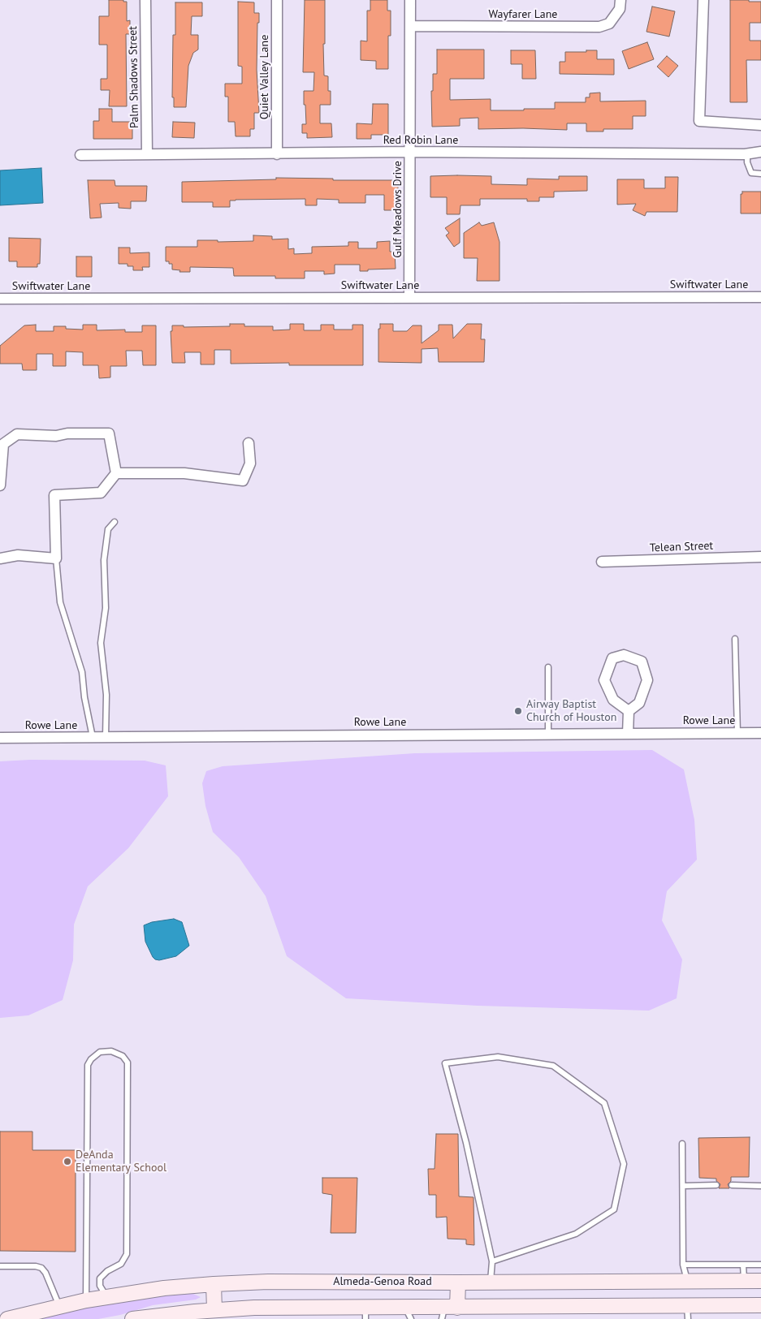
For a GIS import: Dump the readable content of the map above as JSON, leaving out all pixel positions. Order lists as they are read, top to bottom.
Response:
{
  "streets": {
    "main road": ["Almeda-Genoa Road"],
    "street": [
      "Wayfarer Lane",
      "Palm Shadows Street",
      "Quiet Valley Lane",
      "Red Robin Lane",
      "Gulf Meadows Drive",
      "Swiftwater Lane",
      "Telean Street",
      "Rowe Lane"
    ]
  },
  "crossings": [
    ["Wayfarer Lane", "Gulf Meadows Drive"],
    ["Palm Shadows Street", "Red Robin Lane"],
    ["Quiet Valley Lane", "Red Robin Lane"],
    ["Red Robin Lane", "Gulf Meadows Drive"],
    ["Gulf Meadows Drive", "Swiftwater Lane"]
  ],
  "places": ["Airway Baptist Church of Houston", "DeAnda Elementary School"]
}
